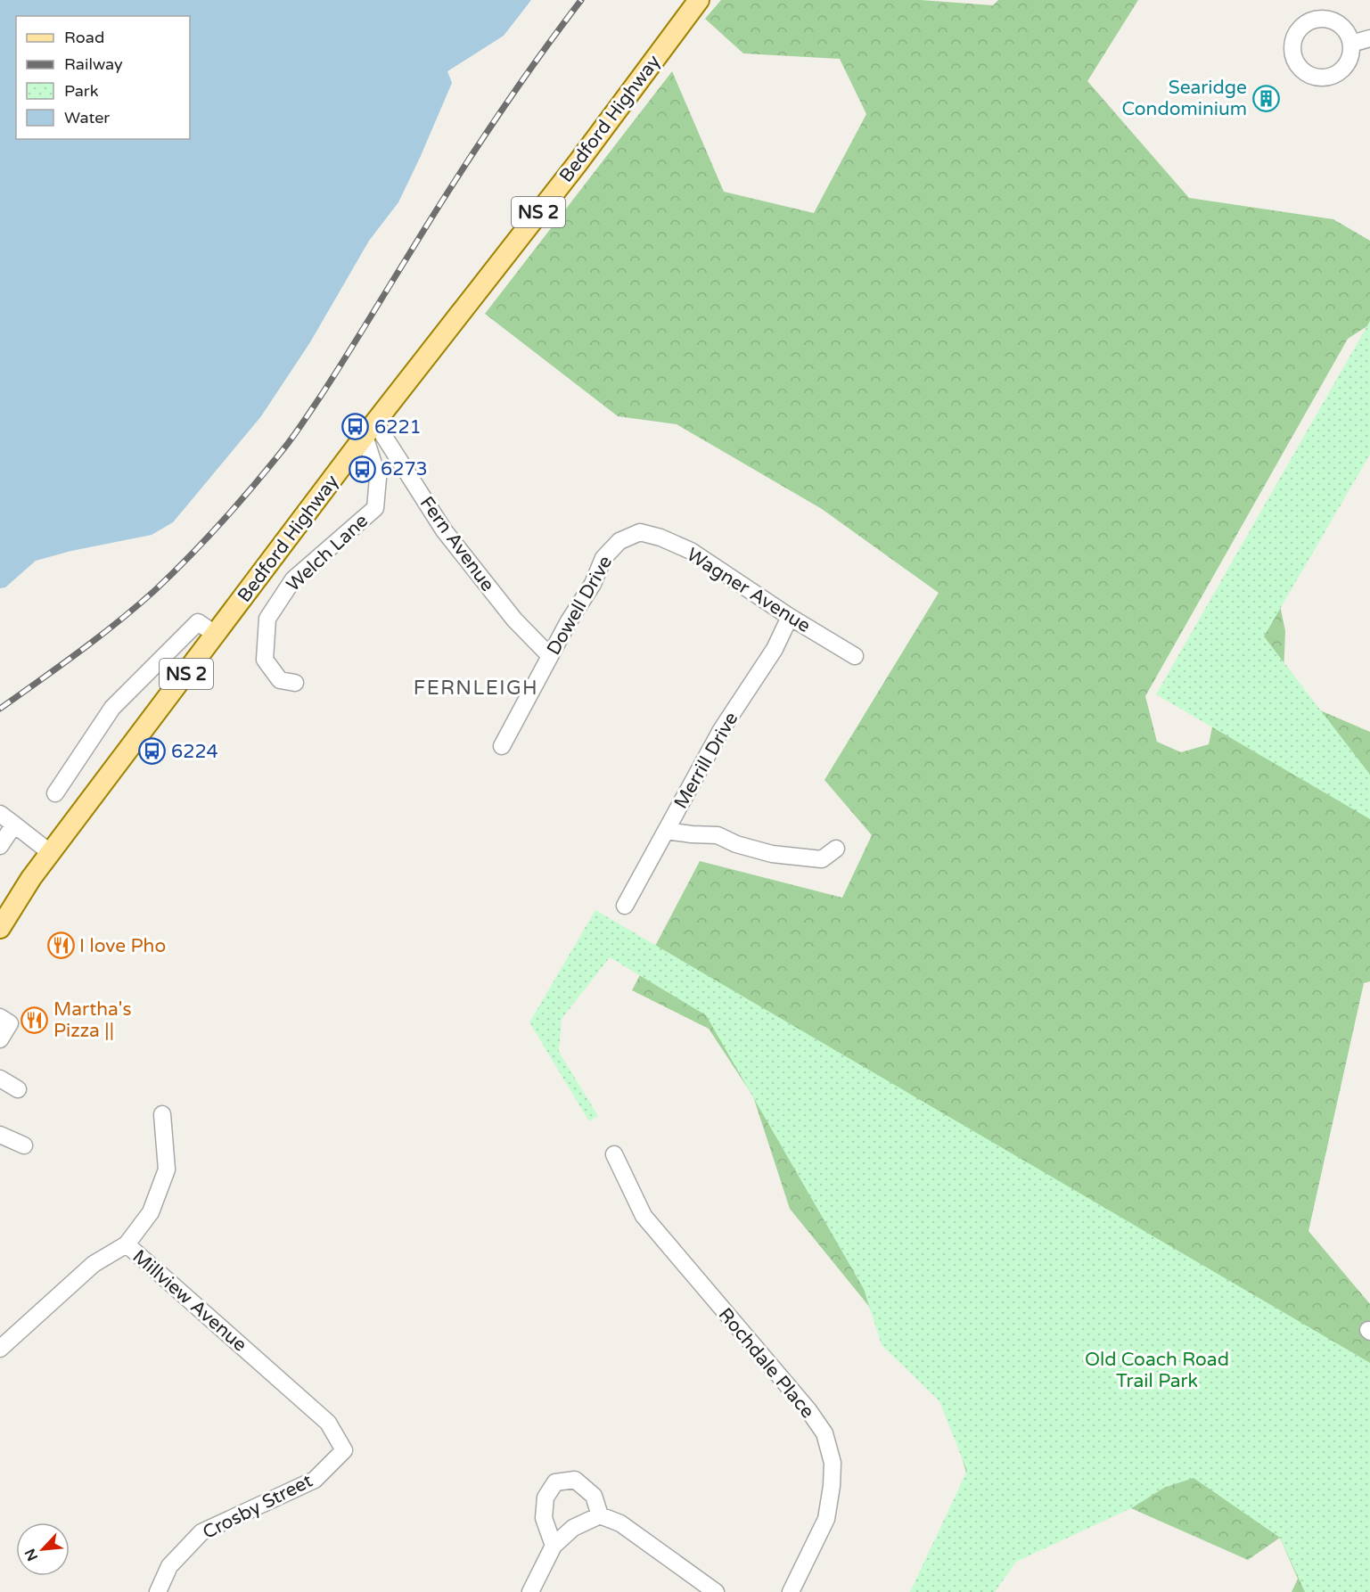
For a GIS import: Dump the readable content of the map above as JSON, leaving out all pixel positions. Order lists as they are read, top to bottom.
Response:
{
  "streets": {
    "main road": ["Bedford Highway", "NS 2"],
    "street": [
      "Fern Avenue",
      "Welch Lane",
      "Wagner Avenue",
      "Dowell Drive",
      "Merrill Drive",
      "Millview Avenue",
      "Rochdale Place",
      "Crosby Street"
    ]
  },
  "crossings": [
    ["Bedford Highway", "Fern Avenue"],
    ["Bedford Highway", "Welch Lane"],
    ["Fern Avenue", "Welch Lane"],
    ["Fern Avenue", "Dowell Drive"],
    ["Wagner Avenue", "Dowell Drive"],
    ["Wagner Avenue", "Merrill Drive"],
    ["Millview Avenue", "Crosby Street"]
  ],
  "districts": ["FERNLEIGH"],
  "parks": ["Old Coach Road Trail Park"],
  "places": {
    "building": ["Searidge Condominium"],
    "bus stop": ["6221", "6273", "6224"],
    "restaurant": ["I love Pho", "Martha's Pizza ||"]
  },
  "legend": [
    "Road",
    "Railway",
    "Park",
    "Water"
  ],
  "north": "bottom left"
}
